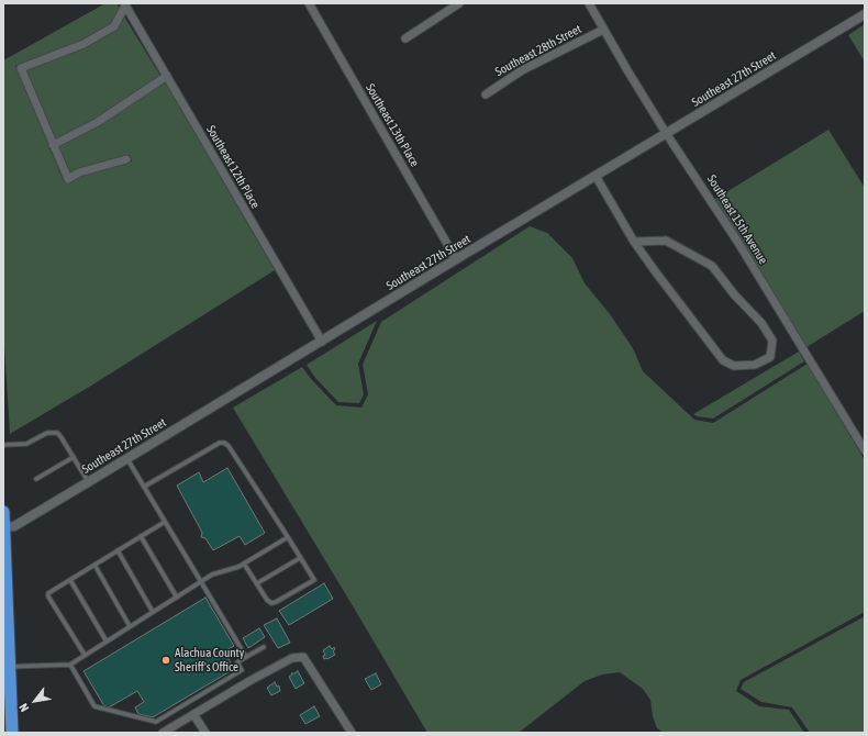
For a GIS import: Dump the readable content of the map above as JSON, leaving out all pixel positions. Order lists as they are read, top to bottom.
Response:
{
  "streets": {
    "street": [
      "Southeast 28th Street",
      "Southeast 27th Street",
      "Southeast 13th Place",
      "Southeast 12th Place",
      "Southeast 15th Avenue"
    ]
  },
  "crossings": [
    ["Southeast 28th Street", "Southeast 15th Avenue"],
    ["Southeast 27th Street", "Southeast 13th Place"],
    ["Southeast 27th Street", "Southeast 12th Place"],
    ["Southeast 27th Street", "Southeast 15th Avenue"]
  ],
  "places": ["Alachua County Sheriff's Office"],
  "north": "bottom left"
}
